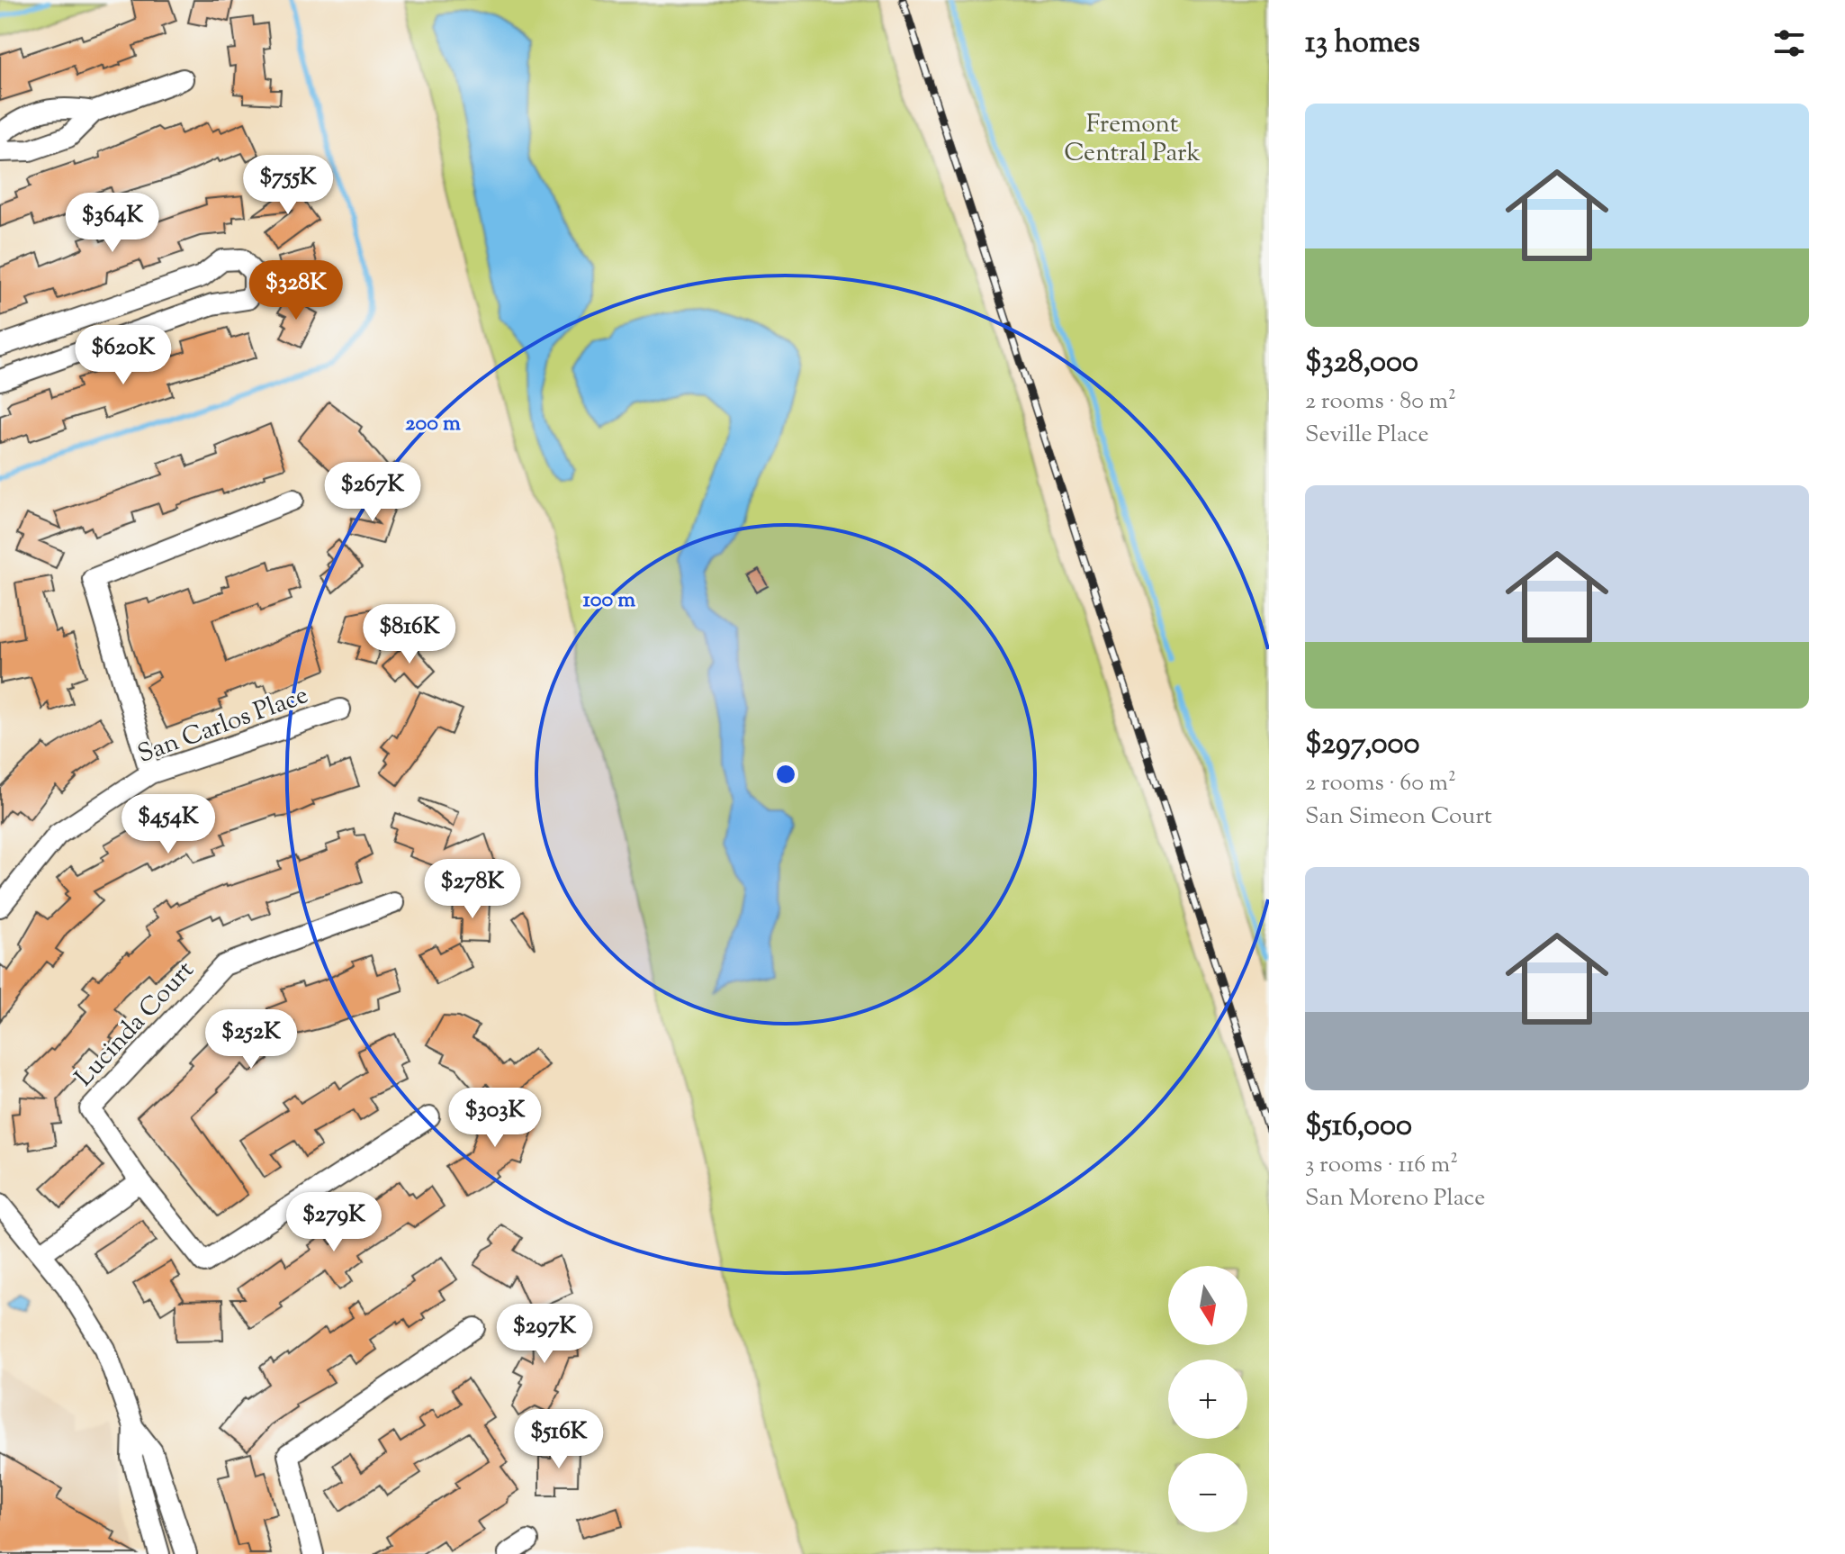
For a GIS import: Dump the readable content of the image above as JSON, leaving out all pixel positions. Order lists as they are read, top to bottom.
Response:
{
  "streets": {
    "street": ["San Carlos Place", "Lucinda Court"]
  },
  "parks": ["Fremont Central Park"],
  "north": "bottom",
  "page": {
    "heading": "13 homes",
    "list": [
      {
        "name": "$328,000",
        "note": "2 rooms · 80 m² · Seville Place"
      },
      {
        "name": "$297,000",
        "note": "2 rooms · 60 m² · San Simeon Court"
      },
      {
        "name": "$516,000",
        "note": "3 rooms · 116 m² · San Moreno Place"
      }
    ],
    "price": [
      "$755K",
      "$364K",
      "$328K",
      "$620K",
      "$267K",
      "$816K",
      "$454K",
      "$278K",
      "$252K",
      "$303K",
      "$279K",
      "$297K",
      "$516K"
    ],
    "map_buttons": ["+", "−"]
  },
  "rings": ["200 m", "100 m"]
}
